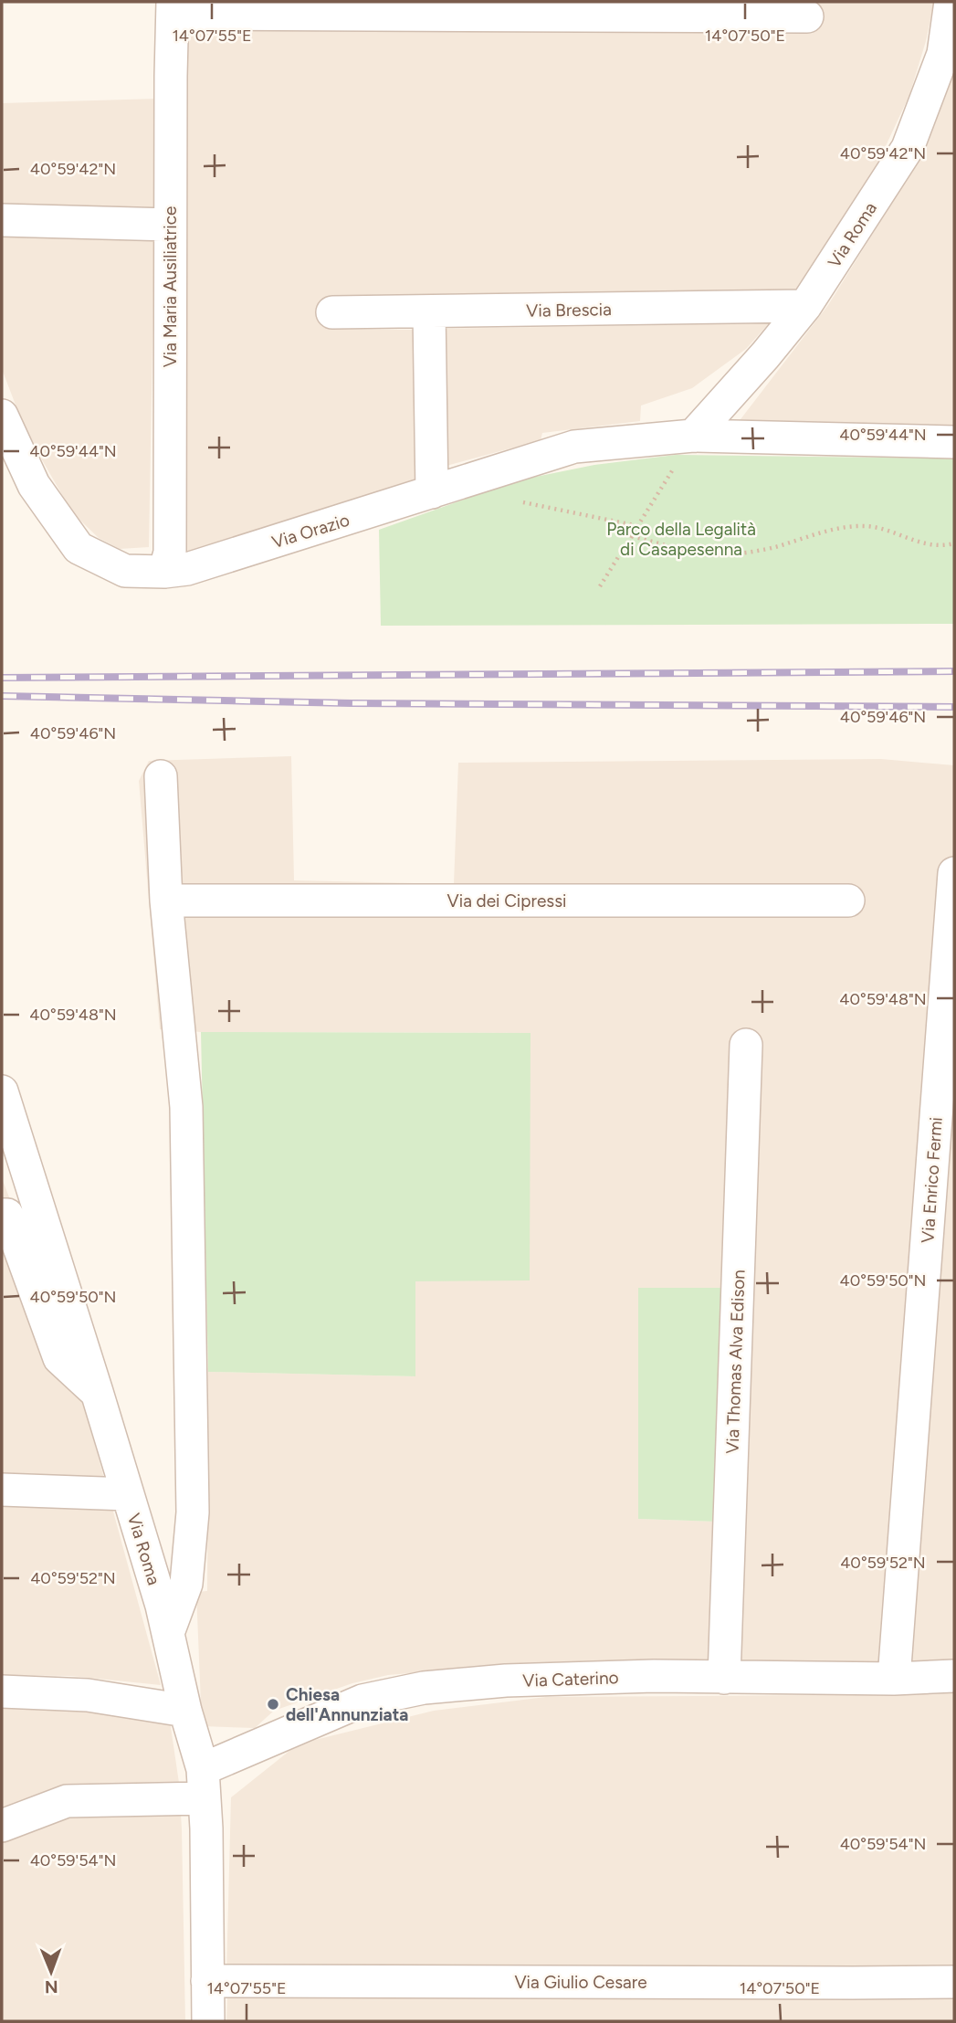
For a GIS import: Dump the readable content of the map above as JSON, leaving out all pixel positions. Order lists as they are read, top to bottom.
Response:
{
  "streets": {
    "street": [
      "Via Roma",
      "Via Maria Ausiliatrice",
      "Via Brescia",
      "Via Orazio",
      "Via dei Cipressi",
      "Via Enrico Fermi",
      "Via Thomas Alva Edison",
      "Via Caterino",
      "Via Giulio Cesare"
    ]
  },
  "crossings": [
    ["Via Roma", "Via Brescia"],
    ["Via Roma", "Via Orazio"],
    ["Via Roma", "Via Caterino"],
    ["Via Roma", "Via Giulio Cesare"],
    ["Via Maria Ausiliatrice", "Via Orazio"],
    ["Via Enrico Fermi", "Via Caterino"],
    ["Via Thomas Alva Edison", "Via Caterino"]
  ],
  "parks": ["Parco della Legalità di Casapesenna"],
  "places": ["Chiesa dell'Annunziata"],
  "north": "bottom",
  "coordinates": [
    "14°07'55\"E",
    "14°07'50\"E",
    "40°59'42\"N",
    "40°59'44\"N",
    "40°59'46\"N",
    "40°59'48\"N",
    "40°59'50\"N",
    "40°59'52\"N",
    "40°59'54\"N"
  ]
}
